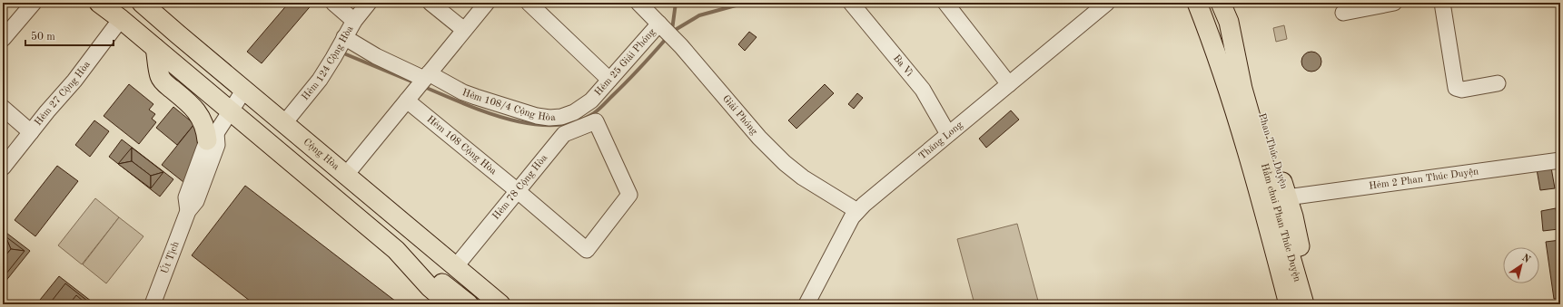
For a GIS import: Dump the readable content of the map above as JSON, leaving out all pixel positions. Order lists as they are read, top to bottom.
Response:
{
  "streets": {
    "main road": ["Phan Thúc Duyện", "Cộng Hòa", "Hầm chui Phan Thúc Duyện"],
    "street": [
      "Hẻm 25 Giải Phóng",
      "Hẻm 124 Cộng Hòa",
      "Ba Vì",
      "Hẻm 27 Cộng Hòa",
      "Hẻm 108/4 Cộng Hòa",
      "Giải Phóng",
      "Thăng Long",
      "Hẻm 108 Cộng Hòa",
      "Hẻm 2 Phan Thúc Duyện",
      "Hẻm 78 Cộng Hòa",
      "Út Tịch"
    ]
  },
  "crossings": [
    ["Hẻm 25 Giải Phóng", "Hẻm 108/4 Cộng Hòa"],
    ["Hẻm 25 Giải Phóng", "Giải Phóng"],
    ["Hẻm 124 Cộng Hòa", "Cộng Hòa"],
    ["Ba Vì", "Thăng Long"],
    ["Hẻm 108/4 Cộng Hòa", "Hẻm 108 Cộng Hòa"],
    ["Giải Phóng", "Thăng Long"],
    ["Hẻm 108 Cộng Hòa", "Hẻm 78 Cộng Hòa"],
    ["Phan Thúc Duyện", "Hẻm 2 Phan Thúc Duyện"],
    ["Phan Thúc Duyện", "Hầm chui Phan Thúc Duyện"],
    ["Cộng Hòa", "Hẻm 78 Cộng Hòa"],
    ["Cộng Hòa", "Út Tịch"]
  ],
  "scale_bar": "50 m",
  "north": "top right"
}
